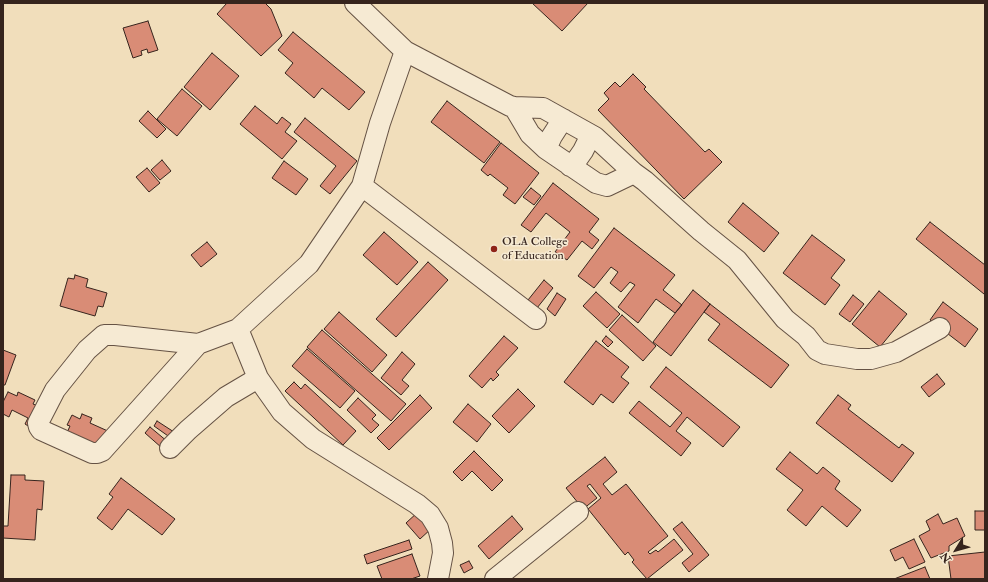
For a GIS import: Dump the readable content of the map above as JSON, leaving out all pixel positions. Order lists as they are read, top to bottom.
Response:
{
  "places": ["OLA College of Education"],
  "north": "bottom left"
}
